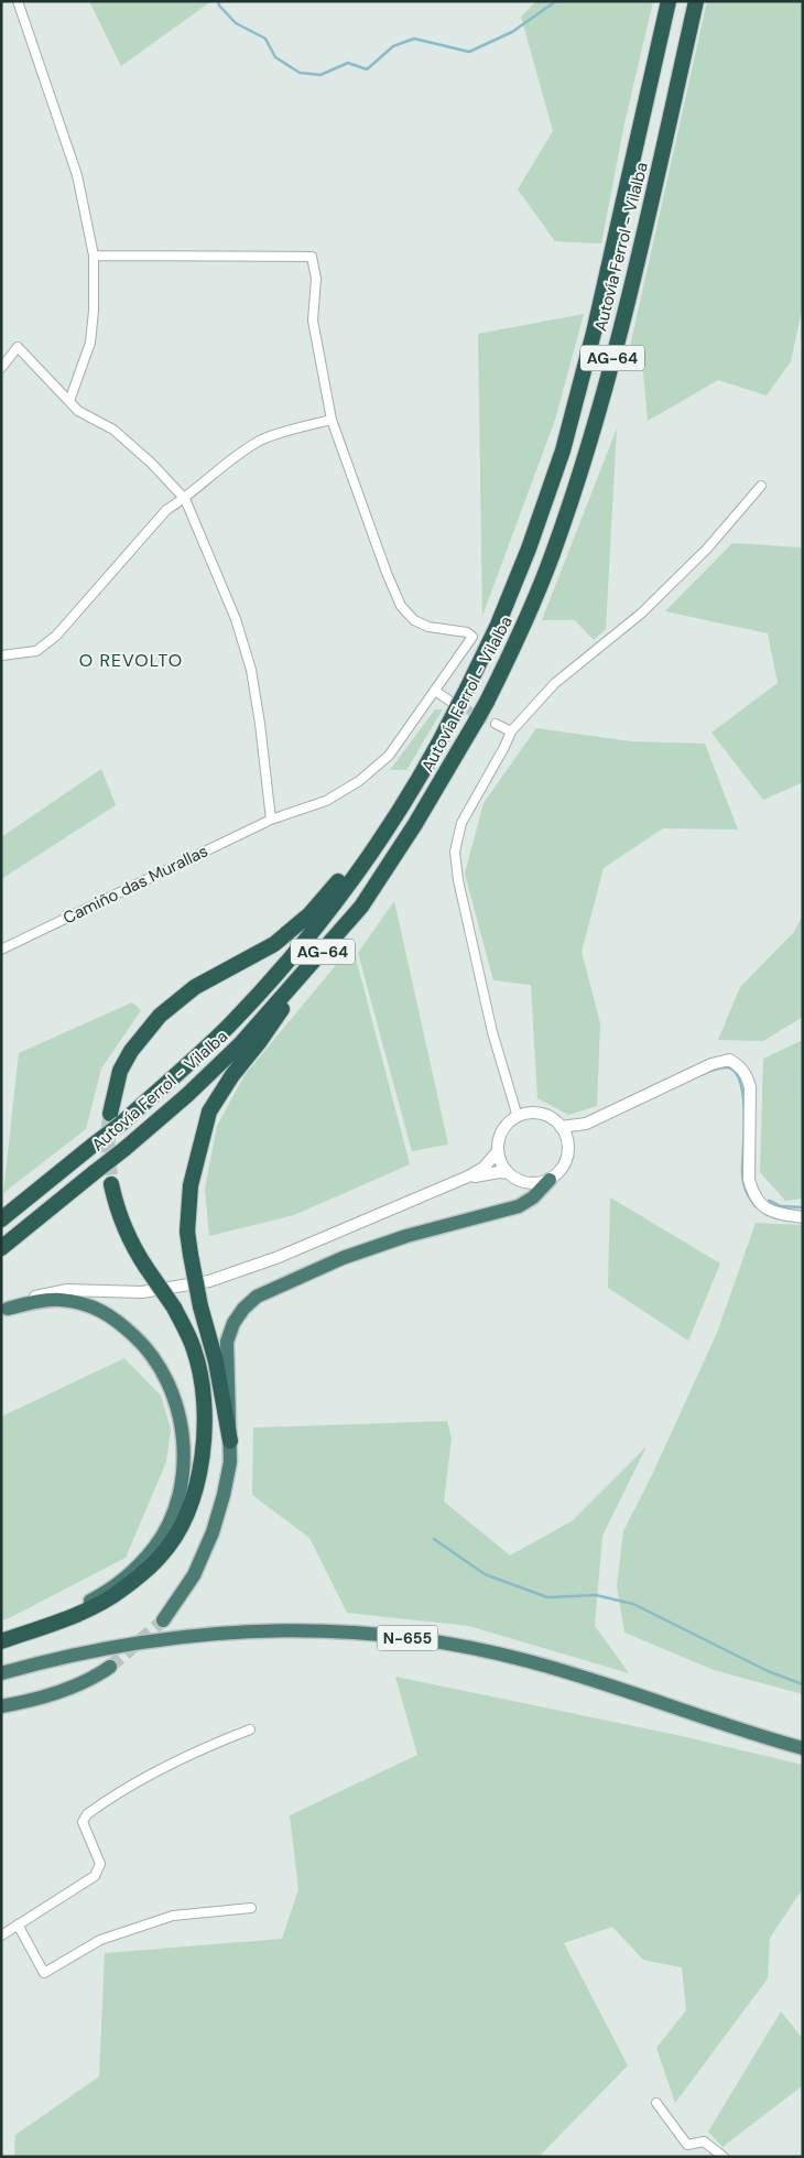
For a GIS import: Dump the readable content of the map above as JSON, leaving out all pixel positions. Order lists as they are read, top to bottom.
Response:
{
  "streets": {
    "highway": ["Autovía Ferrol - Vilalba", "AG-64", "N-655"],
    "street": ["Camiño das Murallas"]
  },
  "districts": ["O REVOLTO"]
}
